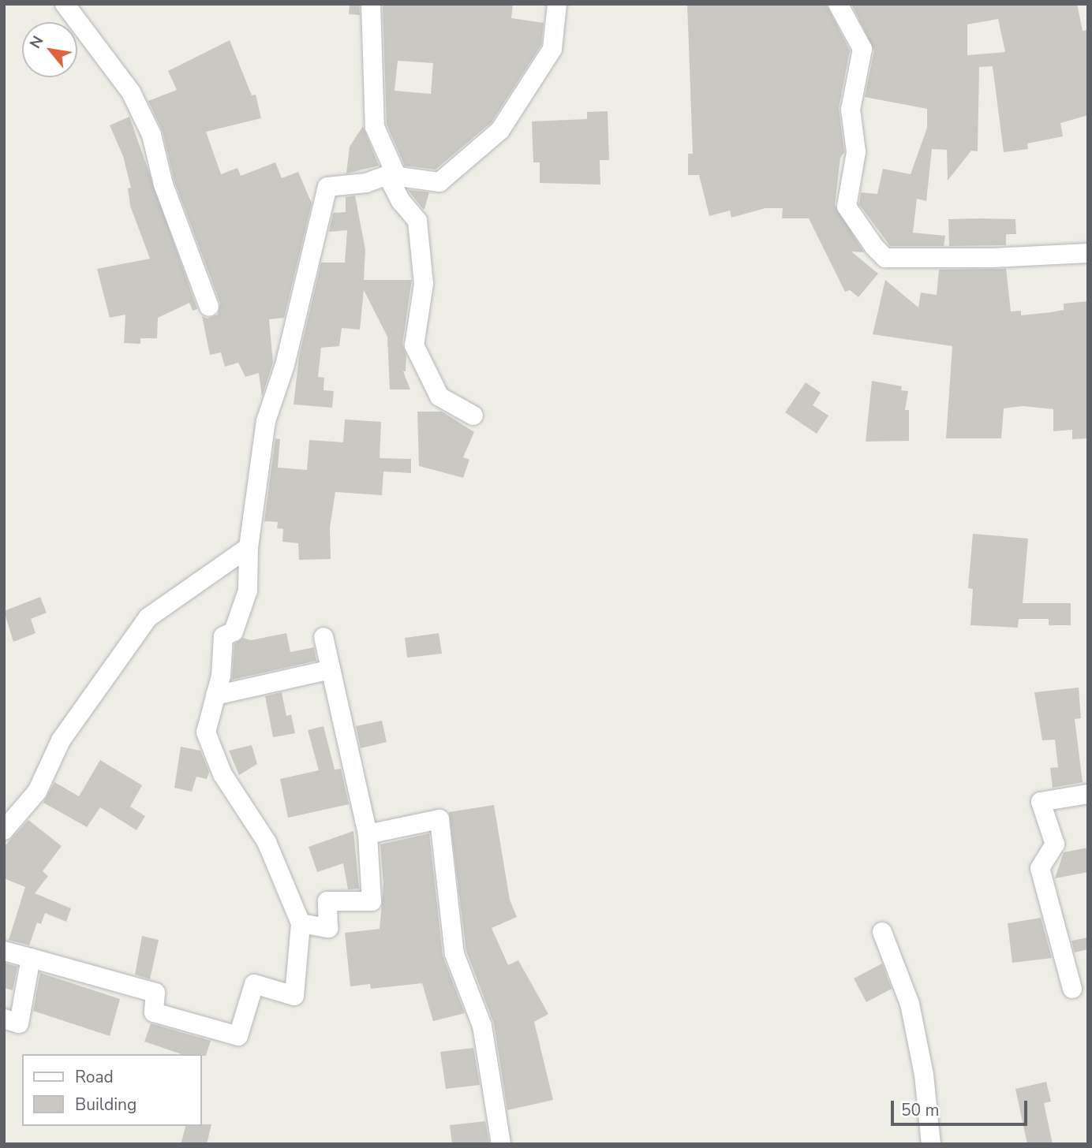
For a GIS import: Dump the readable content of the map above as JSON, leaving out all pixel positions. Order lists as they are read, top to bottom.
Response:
{
  "legend": ["Road", "Building"],
  "scale_bar": "50 m",
  "north": "top left"
}
